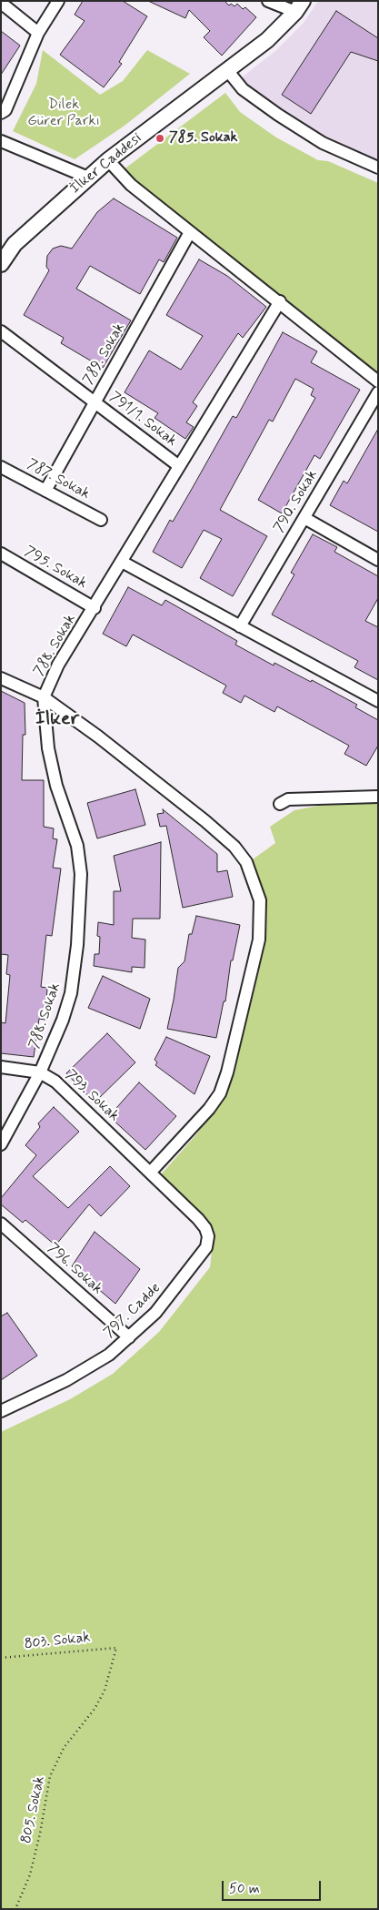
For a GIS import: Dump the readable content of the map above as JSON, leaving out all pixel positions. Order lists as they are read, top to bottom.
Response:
{
  "streets": {
    "main road": ["İlker Caddesi"],
    "street": [
      "789. Sokak",
      "791/1. Sokak",
      "787. Sokak",
      "790. Sokak",
      "795. Sokak",
      "788. Sokak",
      "793. Sokak",
      "796. Sokak",
      "797. Cadde"
    ],
    "path": ["803. Sokak", "805. Sokak"]
  },
  "crossings": [
    ["789. Sokak", "791/1. Sokak"],
    ["789. Sokak", "787. Sokak"],
    ["791/1. Sokak", "788. Sokak"],
    ["795. Sokak", "788. Sokak"],
    ["788. Sokak", "793. Sokak"],
    ["793. Sokak", "797. Cadde"],
    ["796. Sokak", "797. Cadde"],
    ["803. Sokak", "805. Sokak"]
  ],
  "districts": ["İlker"],
  "parks": ["Dilek Gürer Parkı"],
  "places": ["785. Sokak"],
  "scale_bar": "50 m"
}
